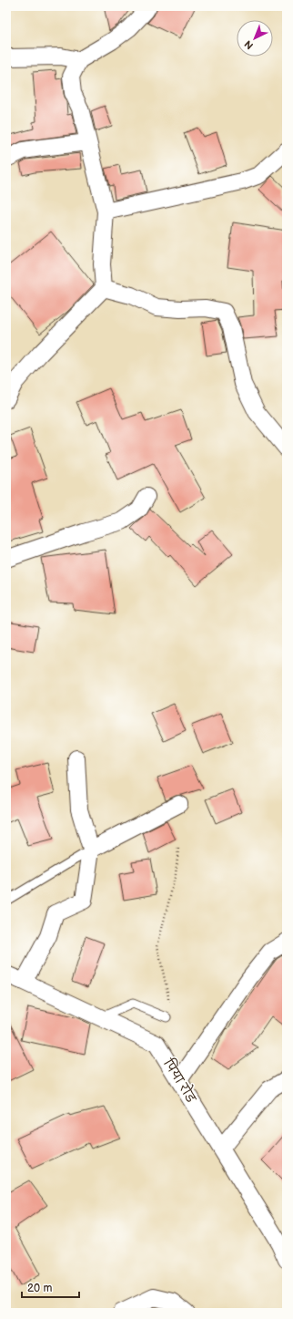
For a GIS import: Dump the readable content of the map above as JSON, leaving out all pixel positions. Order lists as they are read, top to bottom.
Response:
{
  "streets": {
    "street": ["पिया रोड"]
  },
  "scale_bar": "20 m",
  "north": "bottom left"
}
